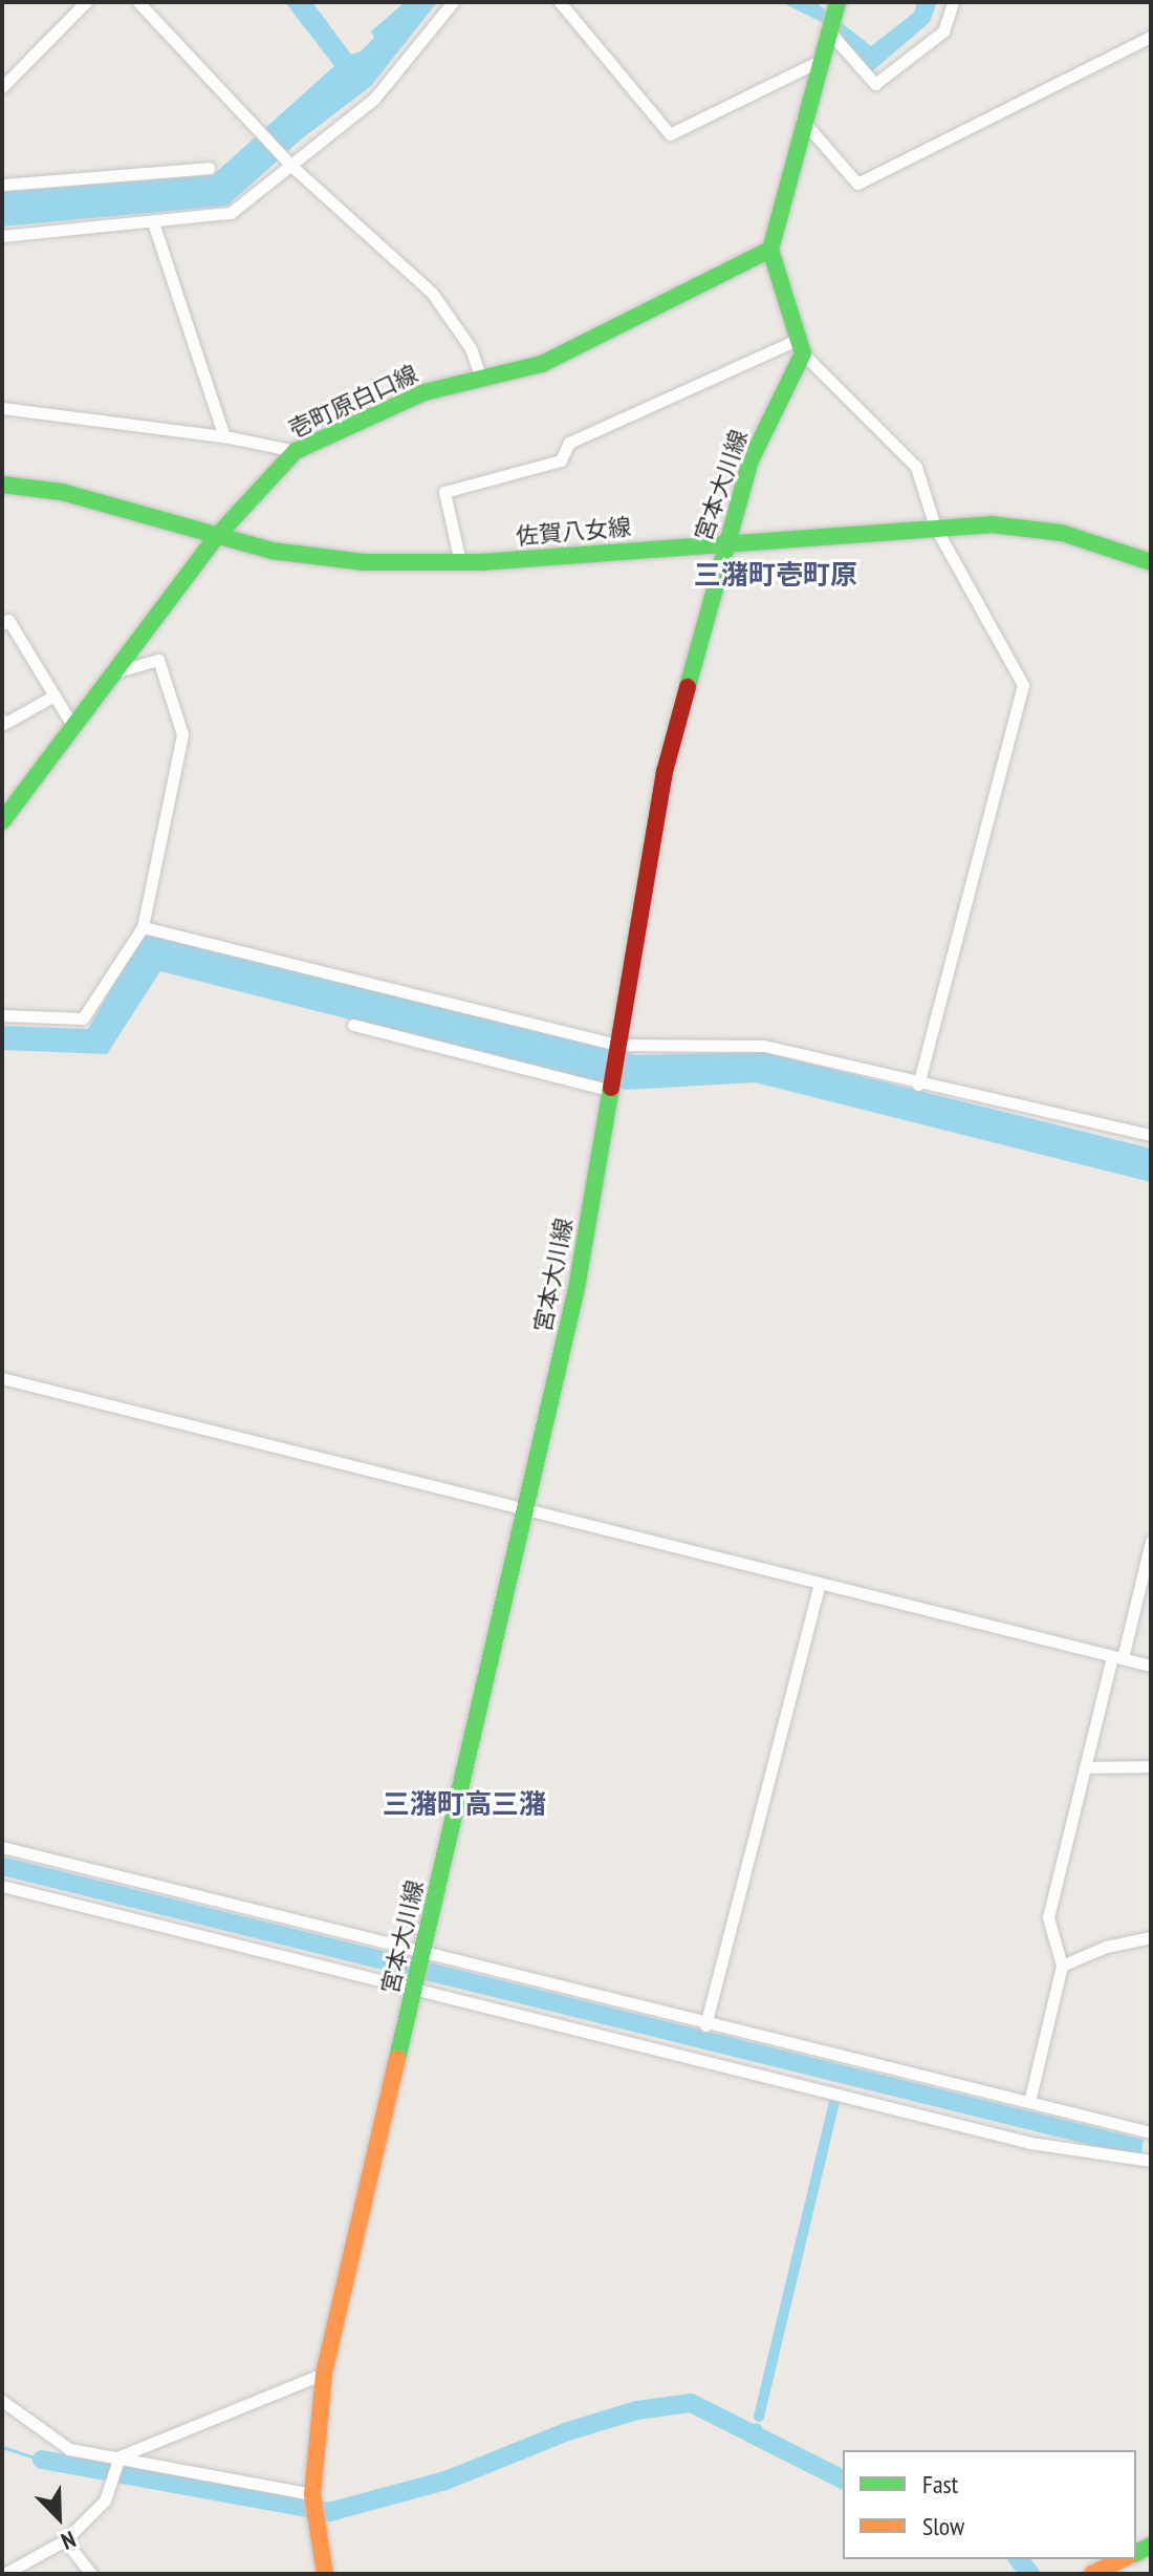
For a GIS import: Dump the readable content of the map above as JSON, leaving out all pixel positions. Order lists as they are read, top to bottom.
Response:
{
  "streets": {
    "main road": ["壱町原白口線", "宮本大川線", "佐賀八女線"]
  },
  "crossings": [
    ["壱町原白口線", "佐賀八女線"],
    ["宮本大川線", "佐賀八女線"]
  ],
  "districts": ["三潴町壱町原", "三潴町高三潴"],
  "legend": ["Fast", "Slow"],
  "north": "bottom right"
}
